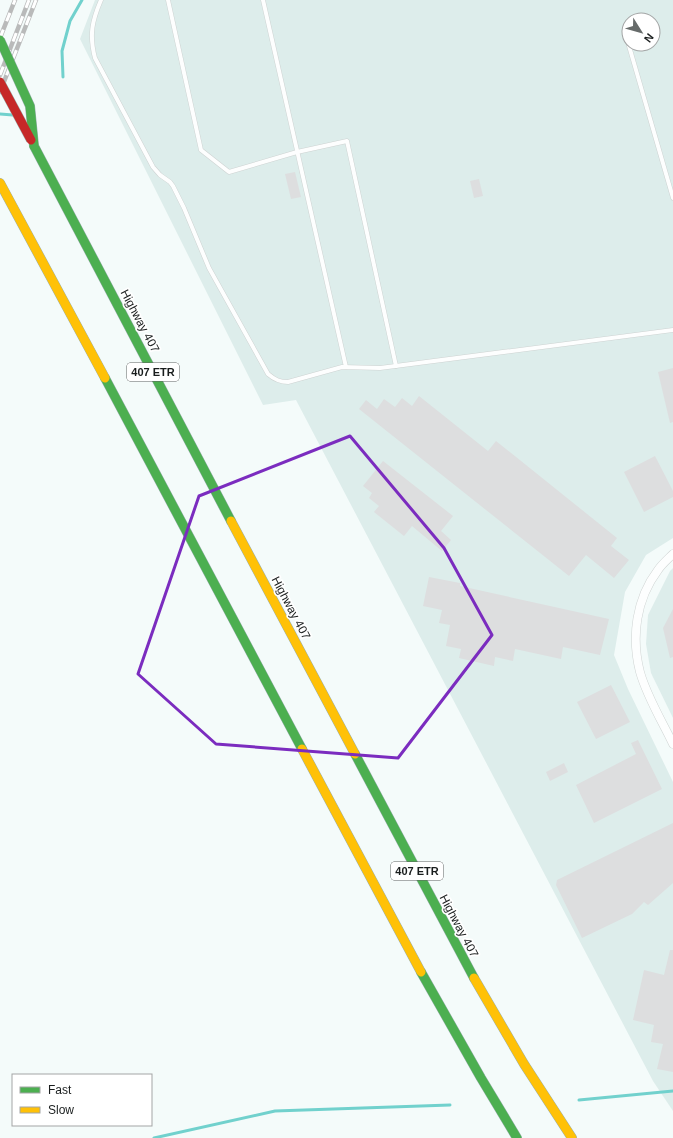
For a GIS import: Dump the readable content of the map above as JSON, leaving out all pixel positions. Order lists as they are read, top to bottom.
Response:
{
  "streets": {
    "highway": ["Highway 407", "407 ETR"]
  },
  "legend": ["Fast", "Slow"],
  "north": "bottom right"
}
